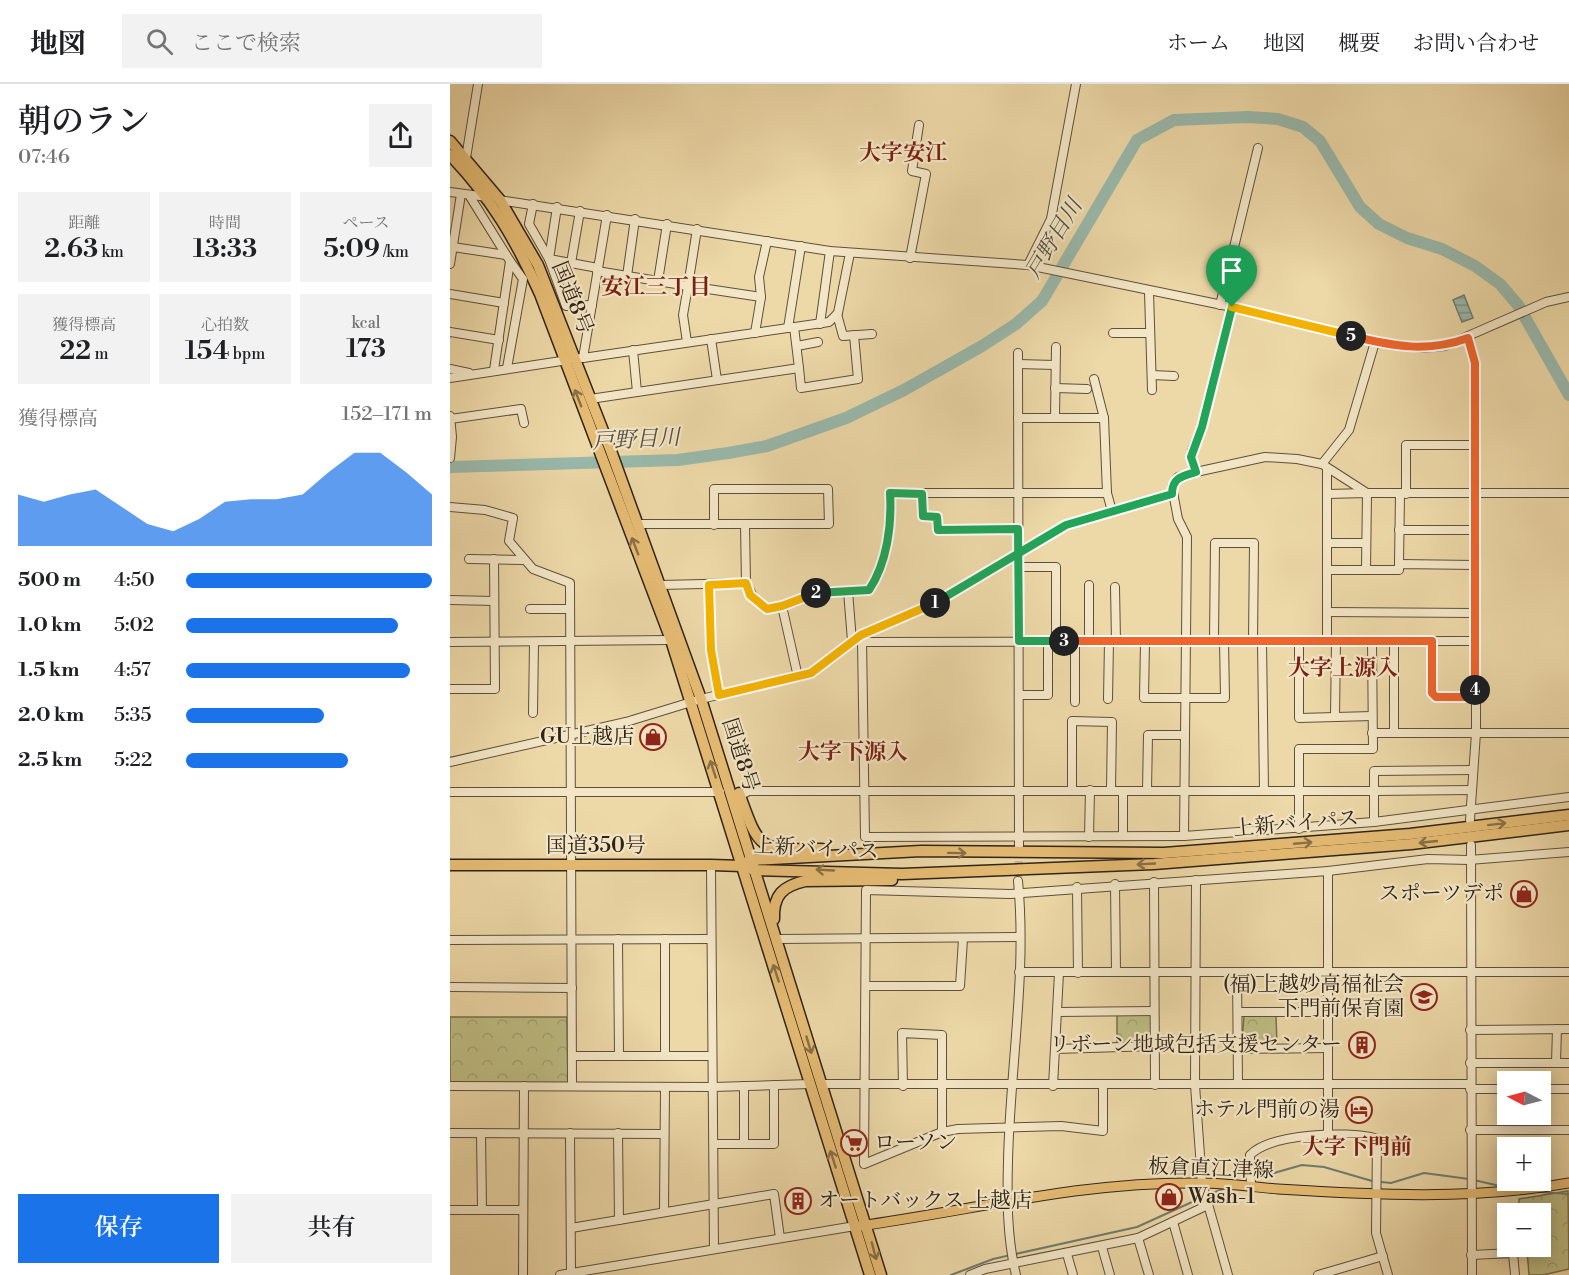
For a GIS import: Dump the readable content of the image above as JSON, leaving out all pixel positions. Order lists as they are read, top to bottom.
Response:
{
  "streets": {
    "highway": ["国道8号", "上新バイパス", "国道350号"],
    "main road": ["板倉直江津線"]
  },
  "crossings": [
    ["国道8号", "上新バイパス"],
    ["国道8号", "国道350号"],
    ["国道8号", "板倉直江津線"],
    ["上新バイパス", "国道350号"]
  ],
  "districts": [
    "大字安江",
    "安江三丁目",
    "大字上源入",
    "大字下源入",
    "大字下門前"
  ],
  "water": ["戸野目川"],
  "places": {
    "shop": ["GU上越店", "スポーツデポ", "Wash-1"],
    "school or university": ["(福)上越妙高福祉会 下門前保育園"],
    "building": ["リボーン地域包括支援センター", "オートバックス 上越店"],
    "hotel": ["ホテル門前の湯"],
    "supermarket": ["ローソン"]
  },
  "north": "left",
  "page": {
    "header": "地図",
    "search": "ここで検索",
    "nav": [
      "ホーム",
      "地図",
      "概要",
      "お問い合わせ"
    ],
    "heading": ["朝のラン", "07:46"],
    "stats": [
      ["距離", "2.63 km"],
      ["時間", "13:33"],
      ["ペース", "5:09 /km"],
      ["獲得標高", "22 m"],
      ["心拍数", "154 bpm"],
      ["kcal", "173"]
    ],
    "pins": [
      "5",
      "2",
      "1",
      "3",
      "4"
    ],
    "chart": ["獲得標高", "152–171 m"],
    "list": [
      {
        "name": "500 m",
        "note": "4:50"
      },
      {
        "name": "1.0 km",
        "note": "5:02"
      },
      {
        "name": "1.5 km",
        "note": "4:57"
      },
      {
        "name": "2.0 km",
        "note": "5:35"
      },
      {
        "name": "2.5 km",
        "note": "5:22"
      }
    ],
    "map_buttons": ["+", "−"],
    "buttons": ["保存", "共有"]
  }
}
